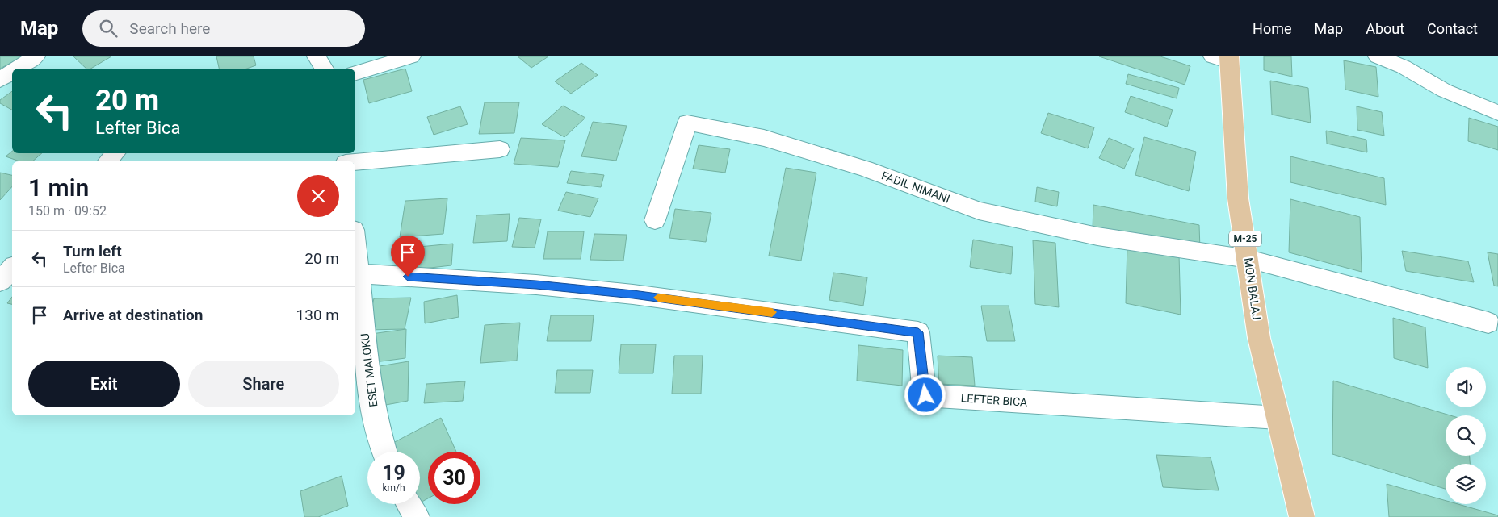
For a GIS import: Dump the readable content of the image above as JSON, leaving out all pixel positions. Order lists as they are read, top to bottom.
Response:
{
  "streets": {
    "main road": ["M-25", "MON BALAJ"],
    "street": ["FADIL NIMANI", "ESET MALOKU", "LEFTER BICA"]
  },
  "crossings": [
    ["FADIL NIMANI", "MON BALAJ"],
    ["MON BALAJ", "LEFTER BICA"],
    ["ESET MALOKU", "LEFTER BICA"]
  ],
  "page": {
    "header": "Map",
    "search": "Search here",
    "nav": [
      "Home",
      "Map",
      "About",
      "Contact"
    ],
    "turn": ["20 m", "Lefter Bica"],
    "heading": ["1 min", "150 m · 09:52"],
    "list": [
      {
        "name": "Turn left",
        "note": "Lefter Bica",
        "value": "20 m"
      },
      {
        "name": "Arrive at destination",
        "value": "130 m"
      }
    ],
    "buttons": ["Exit", "Share"],
    "speed": "19 km/h",
    "limit": "30"
  }
}
